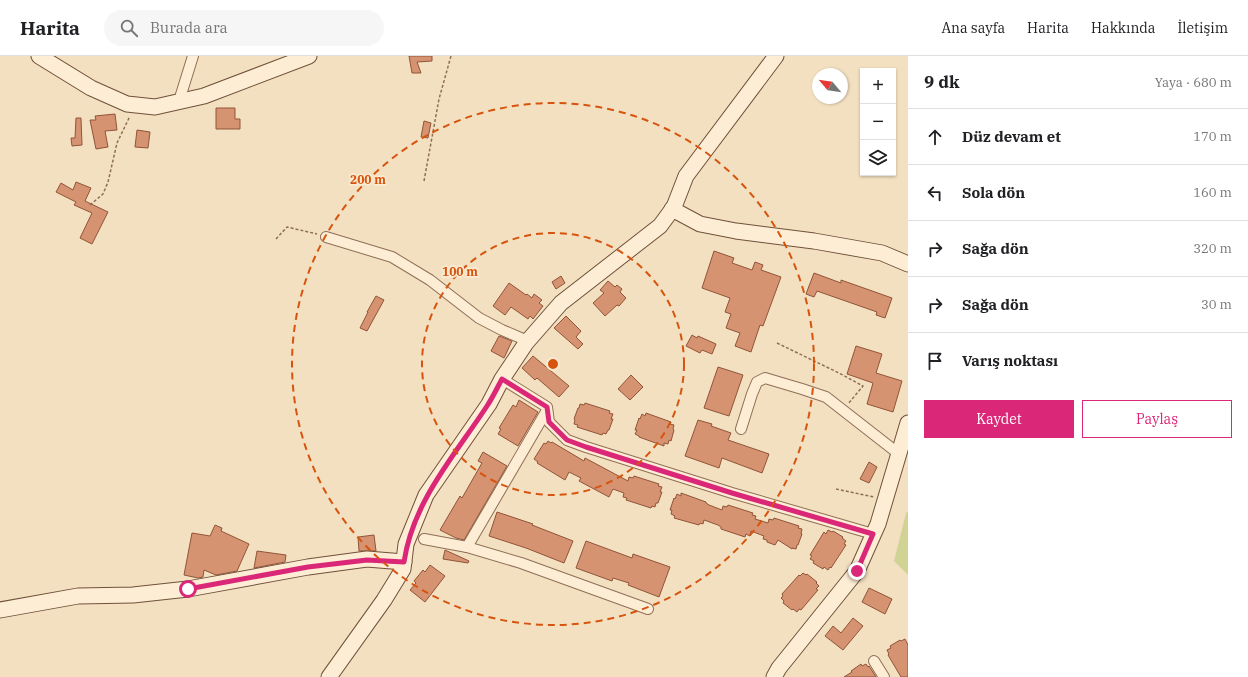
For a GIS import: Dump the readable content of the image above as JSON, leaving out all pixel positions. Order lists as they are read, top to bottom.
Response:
{
  "north": "top left",
  "page": {
    "header": "Harita",
    "search": "Burada ara",
    "nav": [
      "Ana sayfa",
      "Harita",
      "Hakkında",
      "İletişim"
    ],
    "heading": ["9 dk", "Yaya · 680 m"],
    "map_buttons": ["+", "−"],
    "list": [
      ["Düz devam et", "170 m"],
      ["Sola dön", "160 m"],
      ["Sağa dön", "320 m"],
      ["Sağa dön", "30 m"],
      "Varış noktası"
    ],
    "buttons": ["Kaydet", "Paylaş"]
  },
  "rings": ["200 m", "100 m"]
}
